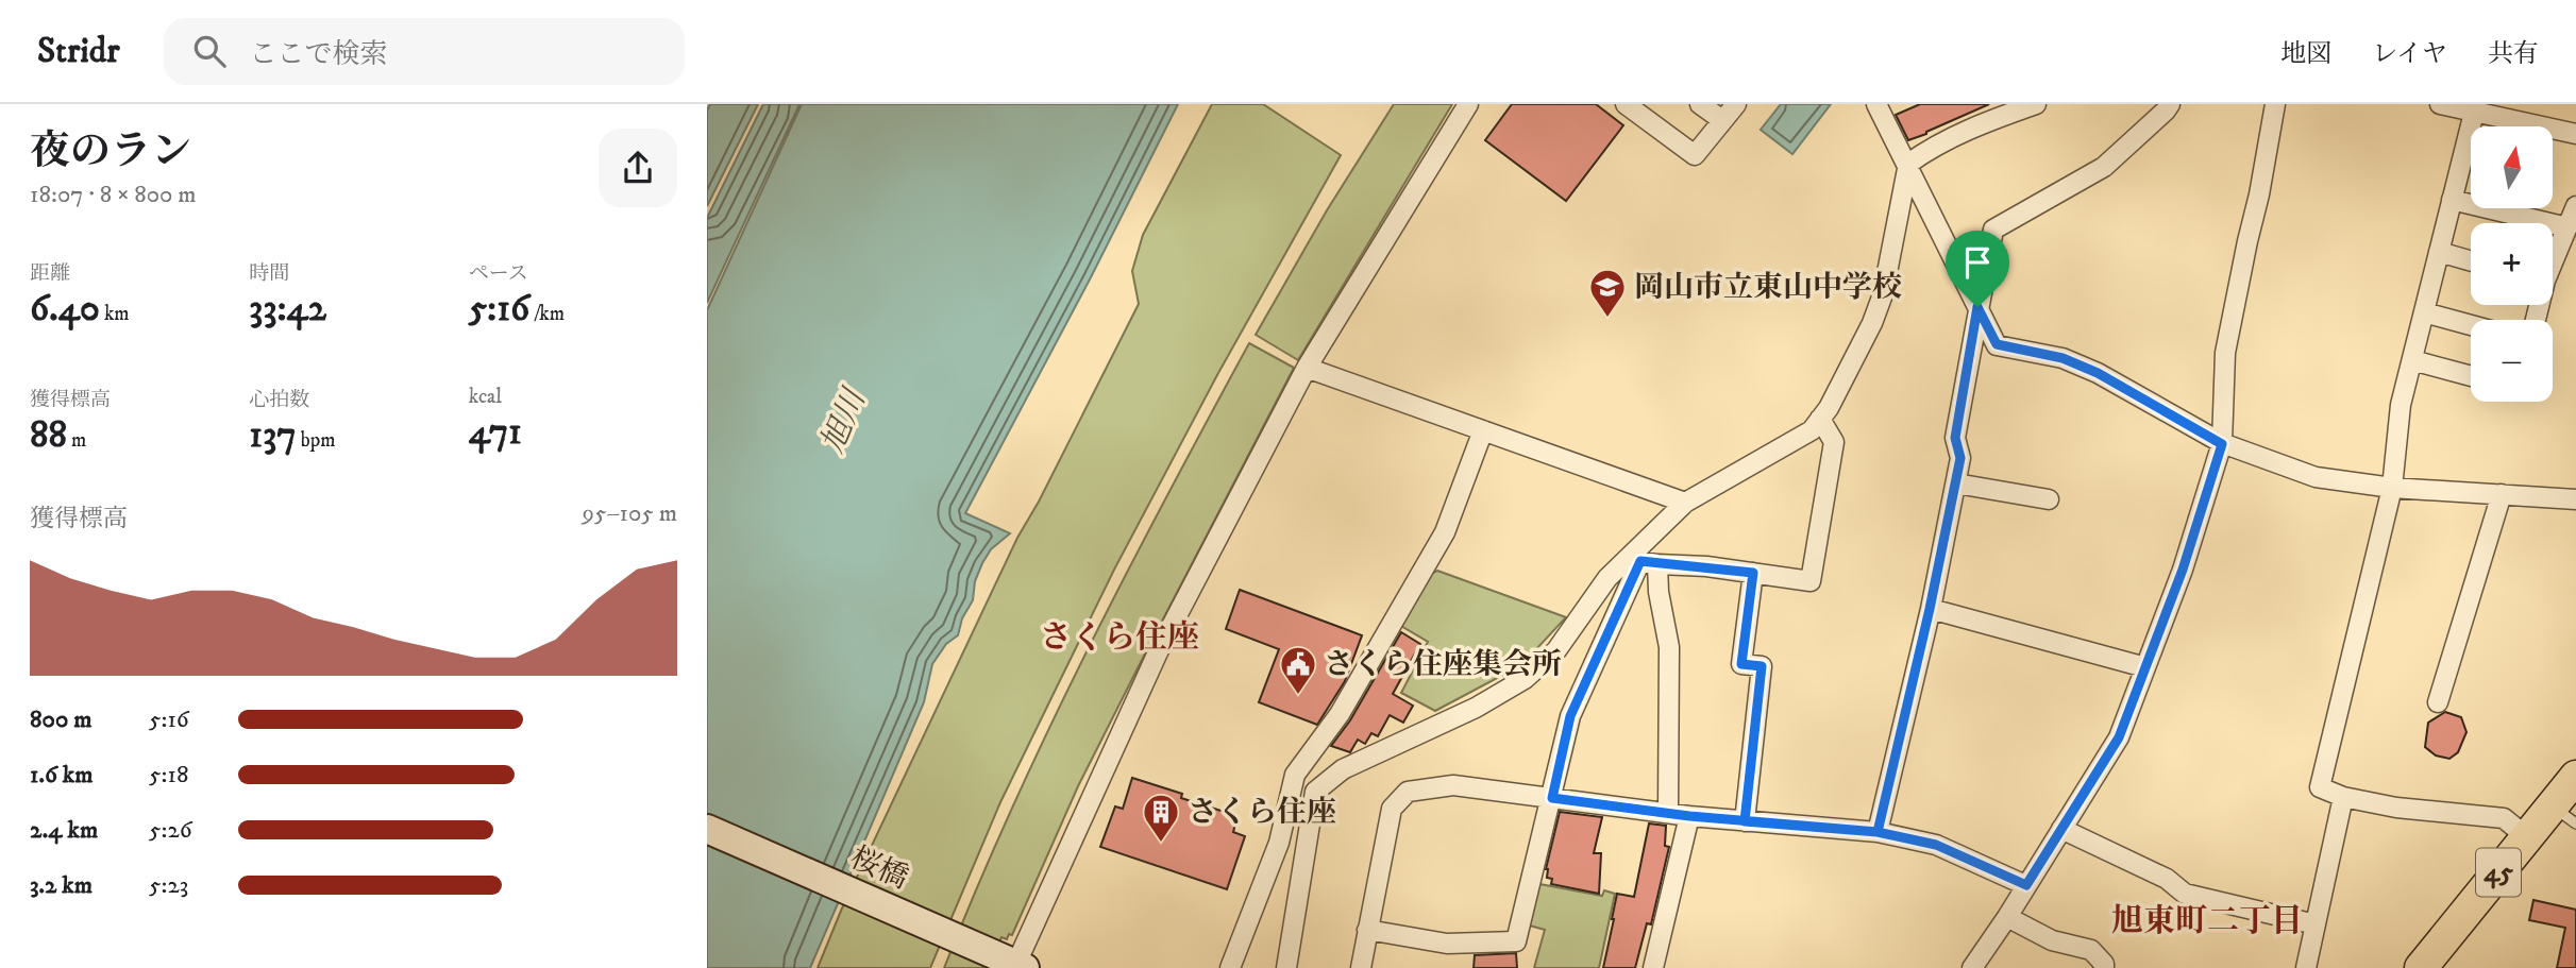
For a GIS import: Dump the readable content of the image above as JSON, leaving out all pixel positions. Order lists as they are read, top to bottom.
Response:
{
  "streets": {
    "main road": ["45"],
    "street": ["桜橋"]
  },
  "districts": ["さくら住座", "旭東町二丁目"],
  "water": ["旭川"],
  "places": {
    "school or university": ["岡山市立東山中学校"],
    "public building": ["さくら住座集会所"],
    "building": ["さくら住座"]
  },
  "north": "top",
  "page": {
    "header": "Stridr",
    "search": "ここで検索",
    "nav": ["地図", "レイヤ", "共有"],
    "heading": ["夜のラン", "18:07 · 8 × 800 m"],
    "map_buttons": ["+", "−"],
    "stats": [
      ["距離", "6.40 km"],
      ["時間", "33:42"],
      ["ペース", "5:16 /km"],
      ["獲得標高", "88 m"],
      ["心拍数", "137 bpm"],
      ["kcal", "471"]
    ],
    "chart": ["獲得標高", "95–105 m"],
    "list": [
      {
        "name": "800 m",
        "note": "5:16"
      },
      {
        "name": "1.6 km",
        "note": "5:18"
      },
      {
        "name": "2.4 km",
        "note": "5:26"
      },
      {
        "name": "3.2 km",
        "note": "5:23"
      }
    ]
  }
}
